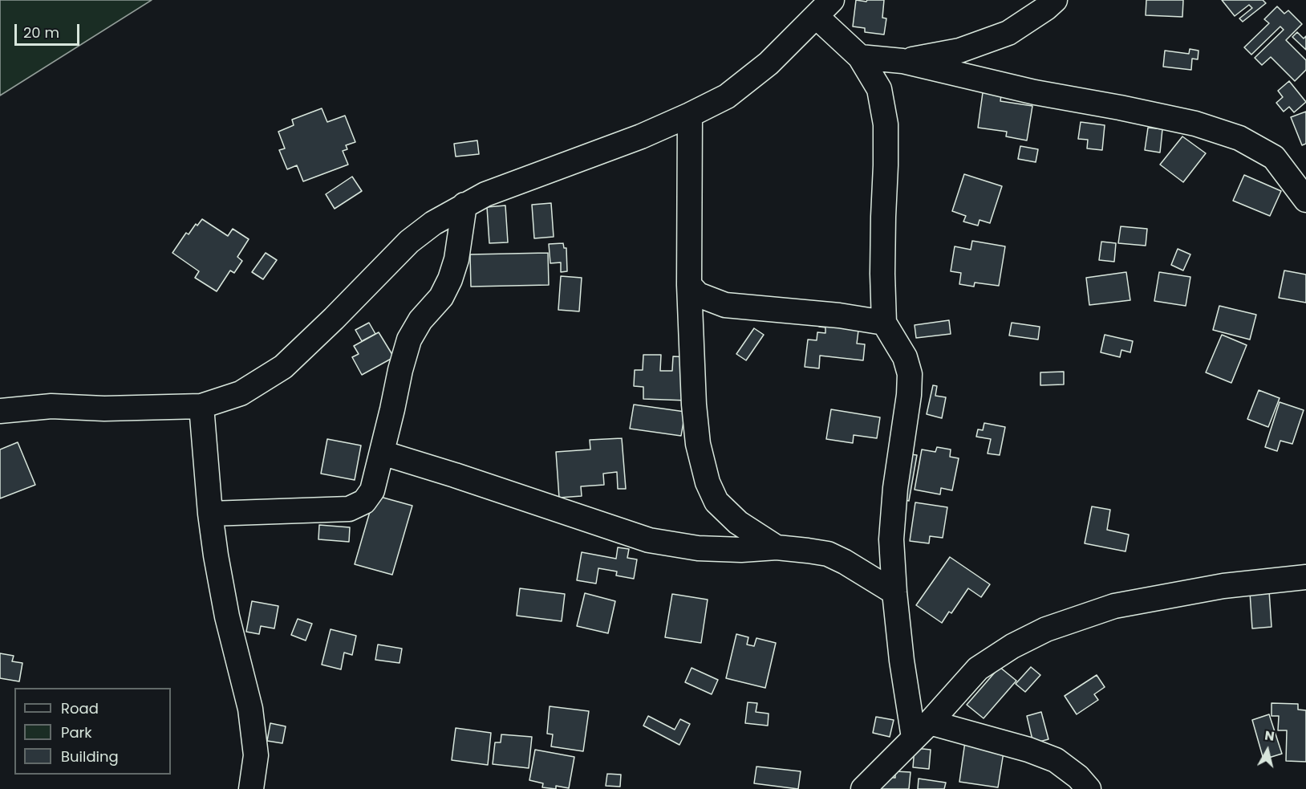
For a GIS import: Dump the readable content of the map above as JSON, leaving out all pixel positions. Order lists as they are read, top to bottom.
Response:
{
  "legend": ["Road", "Park", "Building"],
  "scale_bar": "20 m",
  "north": "top"
}
